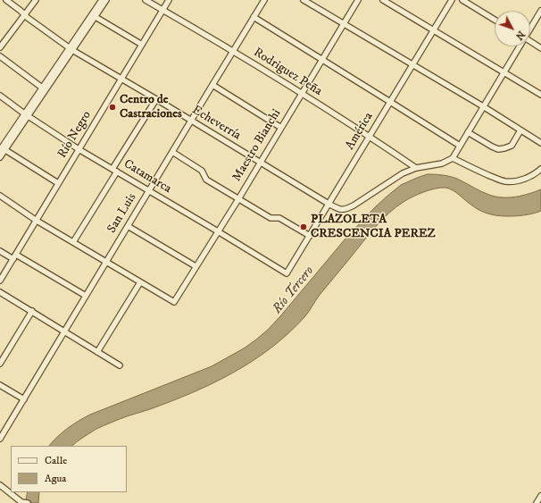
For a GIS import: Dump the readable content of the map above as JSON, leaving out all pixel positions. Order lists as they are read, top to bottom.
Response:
{
  "streets": {
    "street": [
      "Rodriguez Peña",
      "Echeverría",
      "América",
      "Río Negro",
      "Maestro Bianchi",
      "Catamarca",
      "San Luis"
    ]
  },
  "crossings": [
    ["Rodriguez Peña", "Echeverría"],
    ["Rodriguez Peña", "América"],
    ["Rodriguez Peña", "Río Negro"],
    ["Rodriguez Peña", "Maestro Bianchi"],
    ["Rodriguez Peña", "San Luis"],
    ["Echeverría", "América"],
    ["Echeverría", "Río Negro"],
    ["Echeverría", "Maestro Bianchi"],
    ["Echeverría", "San Luis"],
    ["América", "Catamarca"],
    ["Río Negro", "Catamarca"],
    ["Maestro Bianchi", "Catamarca"],
    ["Catamarca", "San Luis"]
  ],
  "water": ["Río Tercero"],
  "places": ["Centro de Castraciones", "PLAZOLETA CRESCENCIA PEREZ"],
  "legend": ["Calle", "Agua"],
  "north": "bottom right"
}
